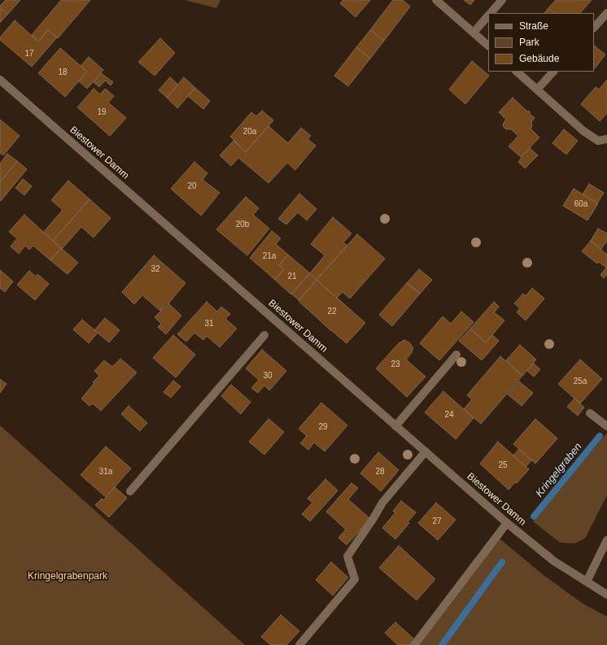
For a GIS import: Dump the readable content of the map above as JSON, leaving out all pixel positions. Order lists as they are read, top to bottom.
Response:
{
  "streets": {
    "street": ["Biestower Damm"]
  },
  "water": ["Kringelgraben"],
  "parks": ["Kringelgrabenpark"],
  "house_numbers": [
    "17",
    "18",
    "19",
    "20a",
    "20",
    "60a",
    "20b",
    "21a",
    "32",
    "21",
    "22",
    "31",
    "23",
    "30",
    "25a",
    "24",
    "29",
    "25",
    "31a",
    "28",
    "27"
  ],
  "legend": ["Straße", "Park", "Gebäude"]
}
